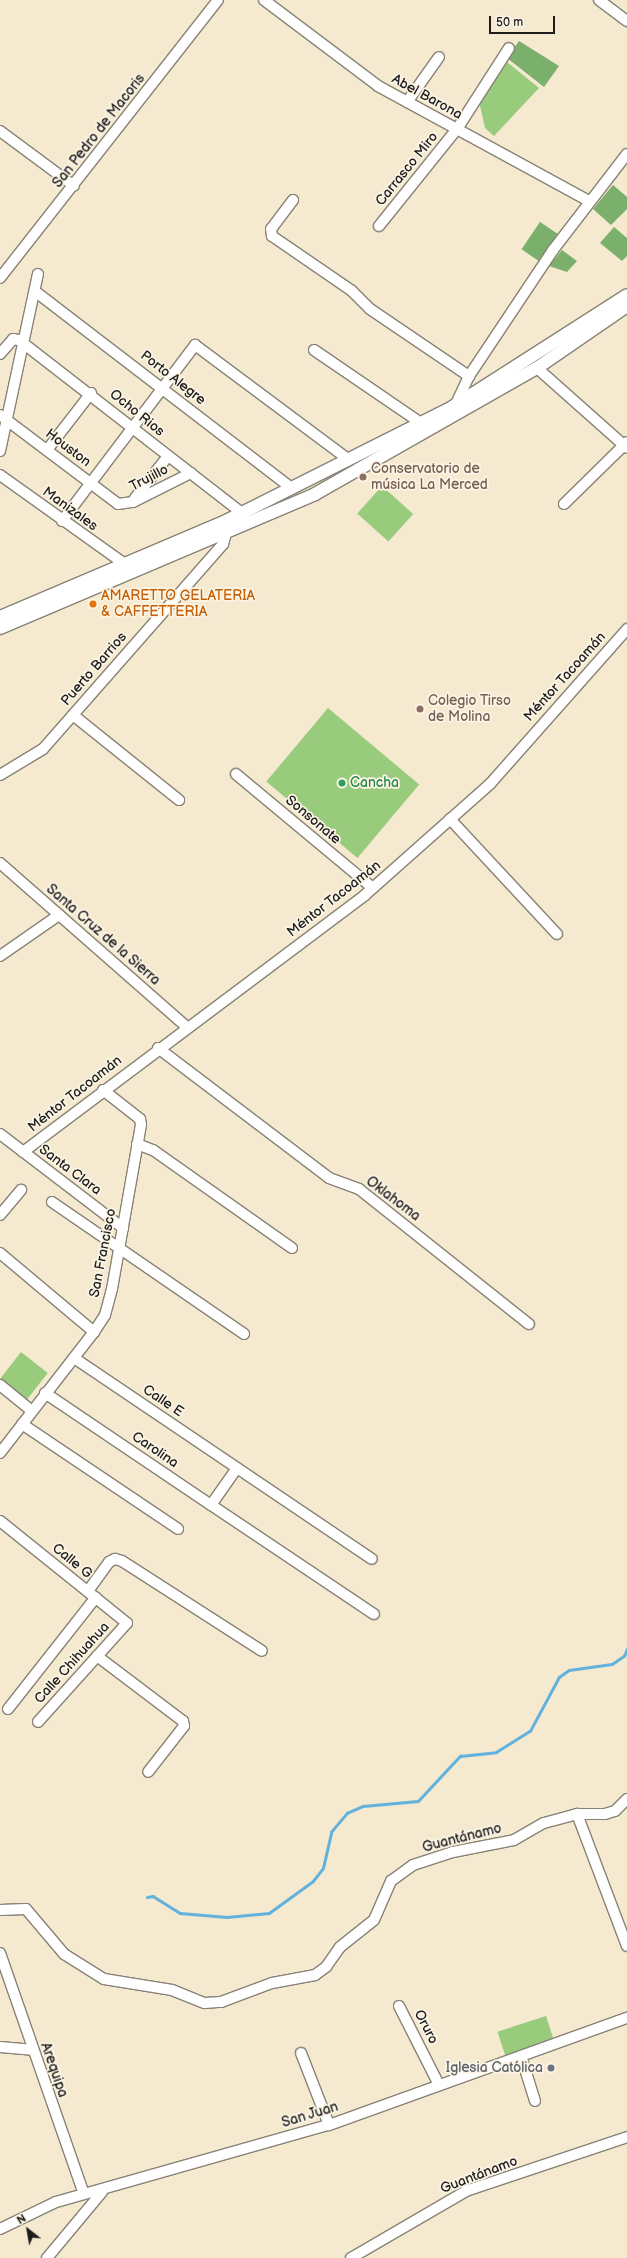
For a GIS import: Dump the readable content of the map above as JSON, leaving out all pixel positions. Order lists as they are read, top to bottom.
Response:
{
  "streets": {
    "street": [
      "Abel Barona",
      "San Pedro de Macoris",
      "Carrasco Miro",
      "Porto Alegre",
      "Ocho Rios",
      "Houston",
      "Trujillo",
      "Manizales",
      "Puerto Barrios",
      "Méntor Tacoamán",
      "Sonsonate",
      "Santa Cruz de la Sierra",
      "Santa Clara",
      "Oklahoma",
      "San Francisco",
      "Calle E",
      "Carolina",
      "Calle G",
      "Calle Chihuahua",
      "Guantánamo",
      "Oruro",
      "Arequipa",
      "San Juan"
    ]
  },
  "crossings": [
    ["Abel Barona", "Carrasco Miro"],
    ["Ocho Rios", "Trujillo"],
    ["Houston", "Trujillo"],
    ["Méntor Tacoamán", "Sonsonate"],
    ["Méntor Tacoamán", "Santa Cruz de la Sierra"],
    ["Méntor Tacoamán", "Santa Clara"],
    ["Méntor Tacoamán", "Oklahoma"],
    ["Méntor Tacoamán", "San Francisco"],
    ["Santa Clara", "San Francisco"],
    ["San Francisco", "Calle E"],
    ["San Francisco", "Carolina"],
    ["Calle G", "Calle Chihuahua"],
    ["Oruro", "San Juan"],
    ["Arequipa", "San Juan"]
  ],
  "places": [
    "Conservatorio de música La Merced",
    "AMARETTO GELATERIA & CAFFETTERIA",
    "Colegio Tirso de Molina",
    "Cancha",
    "Iglesia Católica"
  ],
  "scale_bar": "50 m",
  "north": "top left"
}
